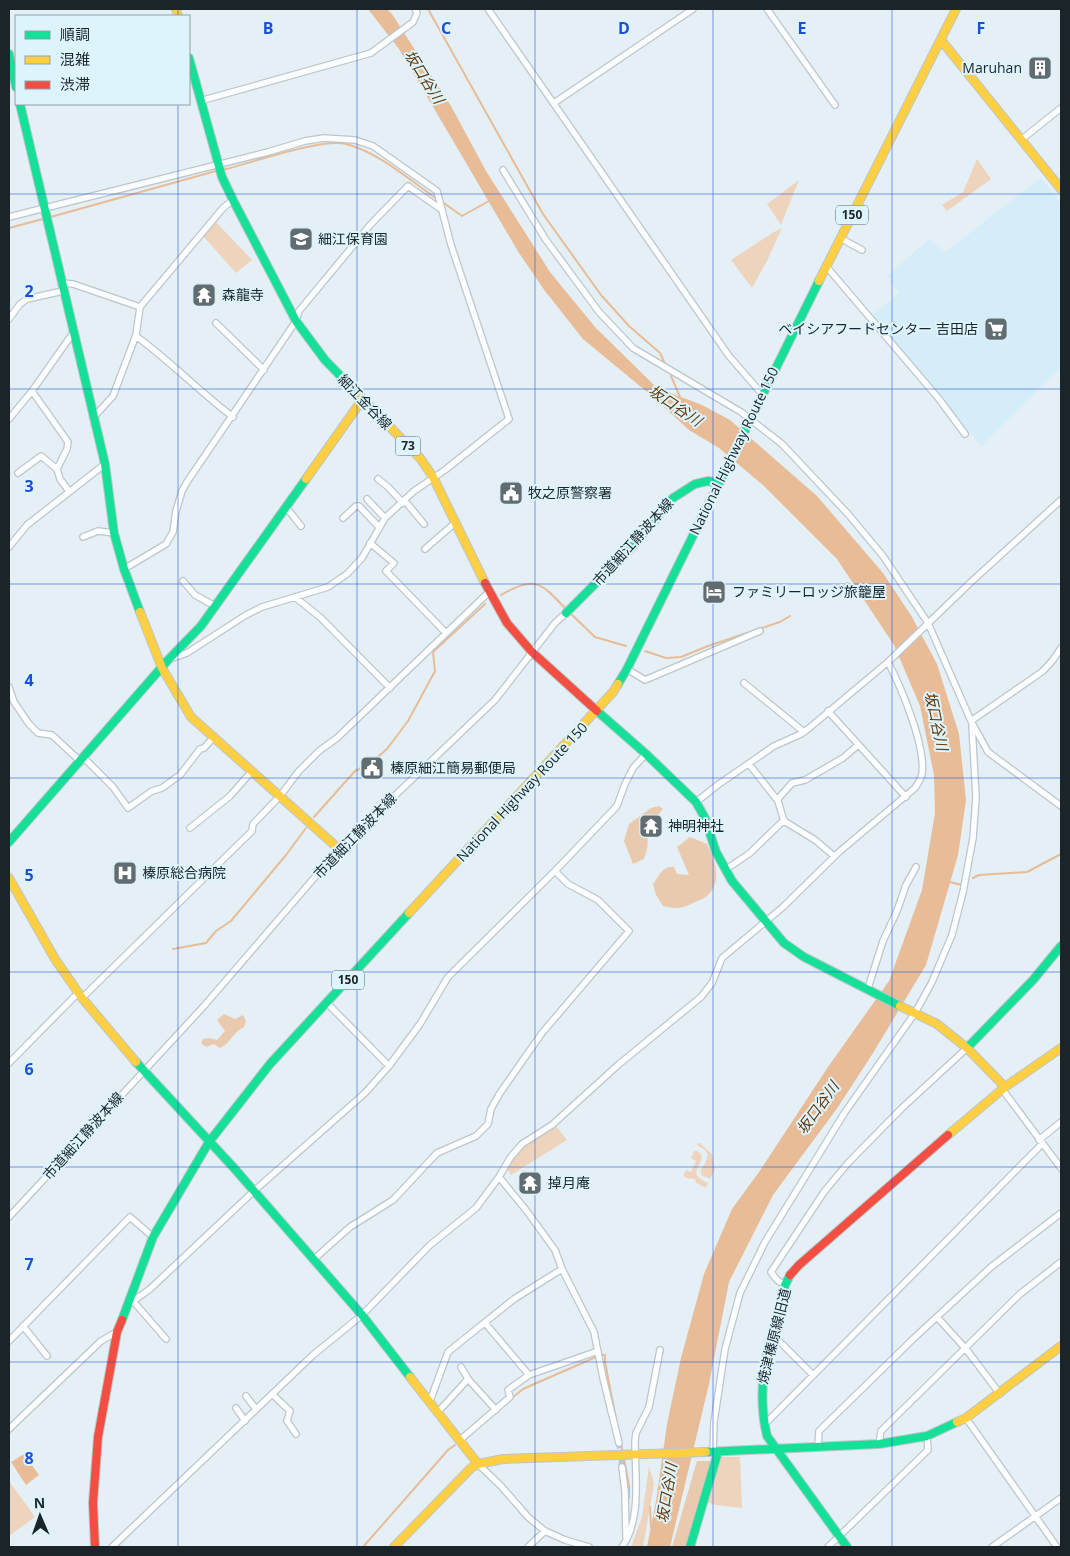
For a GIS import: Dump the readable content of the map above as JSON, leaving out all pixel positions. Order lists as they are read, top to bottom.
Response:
{
  "streets": {
    "main road": [
      "150",
      "細江金谷線",
      "73",
      "National Highway Route 150",
      "市道細江静波本線",
      "焼津榛原線旧道"
    ]
  },
  "crossings": [
    ["細江金谷線", "National Highway Route 150"],
    ["細江金谷線", "市道細江静波本線"],
    ["細江金谷線", "焼津榛原線旧道"],
    ["National Highway Route 150", "市道細江静波本線"]
  ],
  "water": ["坂口谷川"],
  "places": {
    "building": ["Maruhan"],
    "school or university": ["細江保育園"],
    "temple": ["森龍寺", "神明神社", "掉月庵"],
    "supermarket": ["ベイシアフードセンター 吉田店"],
    "public building": ["牧之原警察署", "榛原細江簡易郵便局"],
    "hotel": ["ファミリーロッジ旅籠屋"],
    "hospital": ["榛原総合病院"]
  },
  "legend": ["順調", "混雑", "渋滞"],
  "north": "top",
  "grid": {
    "columns": [
      "B",
      "C",
      "D",
      "E",
      "F"
    ],
    "rows": [
      "2",
      "3",
      "4",
      "5",
      "6",
      "7",
      "8"
    ]
  }
}
